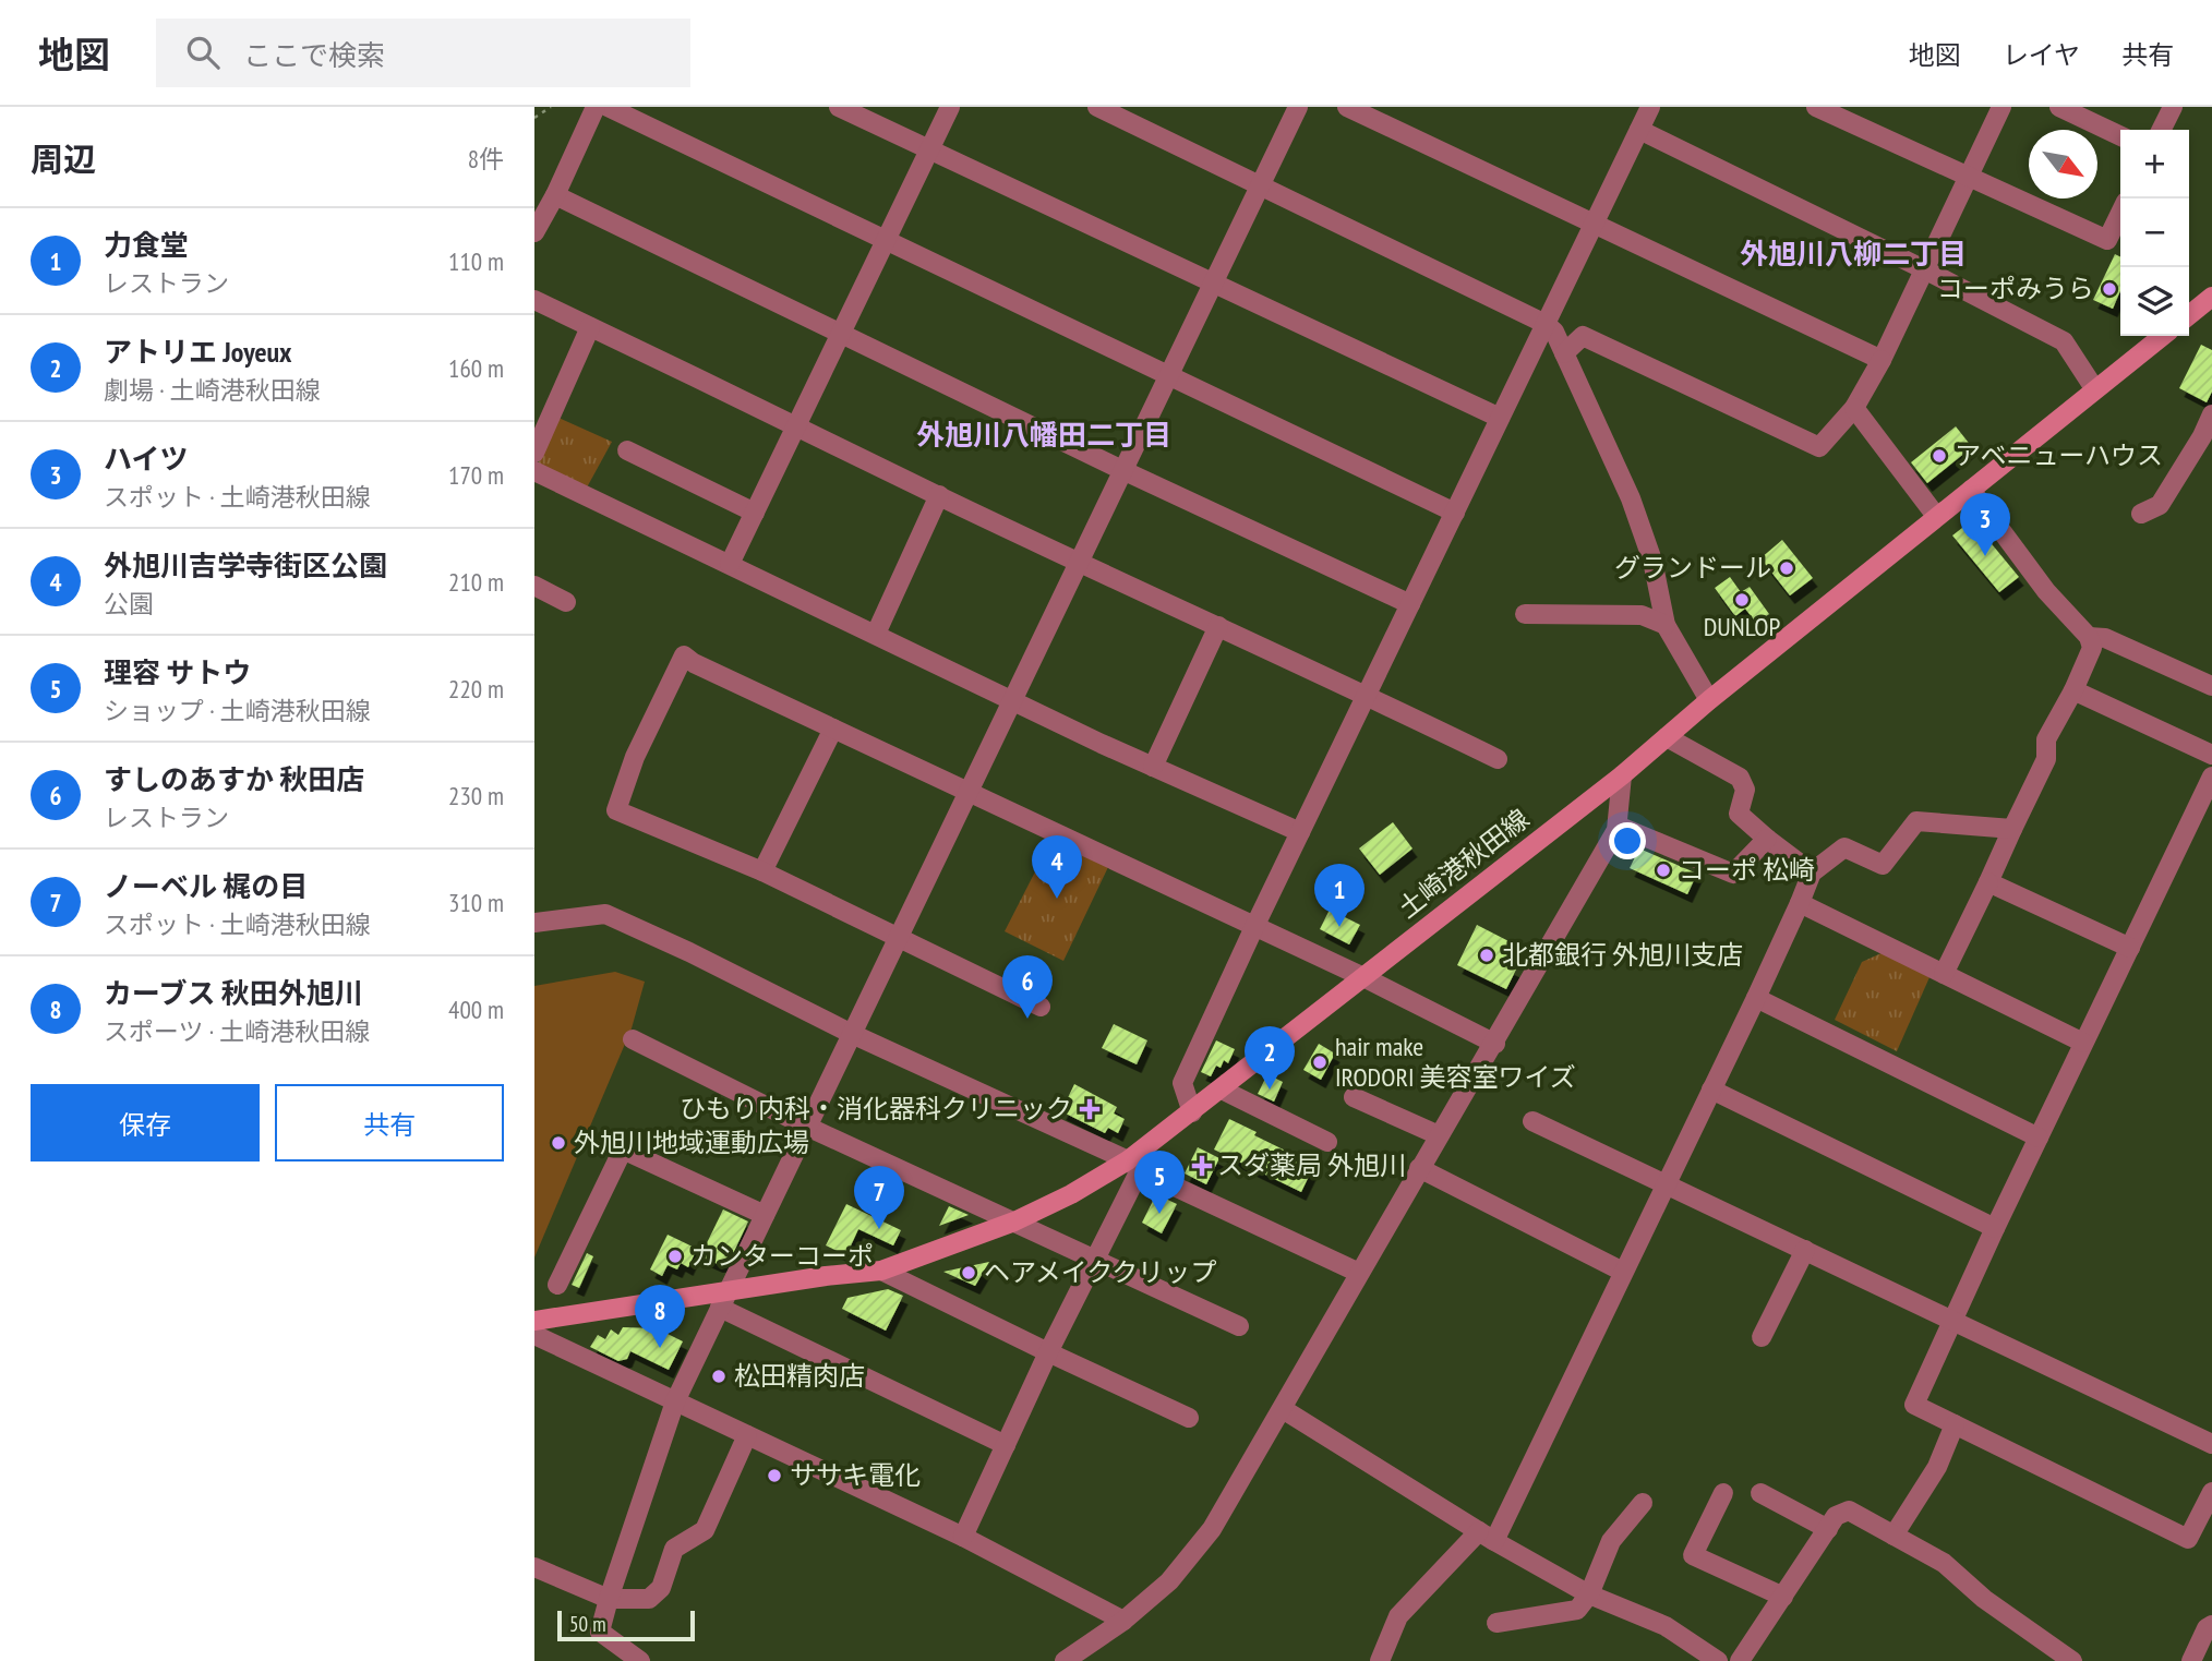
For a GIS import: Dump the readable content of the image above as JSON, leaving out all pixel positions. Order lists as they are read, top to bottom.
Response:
{
  "streets": {
    "main road": ["土崎港秋田線"]
  },
  "districts": ["外旭川八柳二丁目", "外旭川八幡田二丁目"],
  "places": {
    "other": [
      "コーポみうら",
      "アベニューハウス",
      "グランドール",
      "DUNLOP",
      "コーポ 松崎",
      "北都銀行 外旭川支店",
      "hair make IRODORI 美容室ワイズ",
      "外旭川地域運動広場",
      "カンターコーポ",
      "ヘアメイククリップ",
      "松田精肉店",
      "ササキ電化"
    ],
    "health": ["ひもり内科・消化器科クリニック", "スダ薬局 外旭川"]
  },
  "scale_bar": "50 m",
  "north": "bottom right",
  "page": {
    "header": "地図",
    "search": "ここで検索",
    "nav": ["地図", "レイヤ", "共有"],
    "heading": ["周辺", "8件"],
    "map_buttons": ["+", "−"],
    "list": [
      {
        "mark": "1",
        "name": "力食堂",
        "note": "レストラン",
        "value": "110 m"
      },
      {
        "mark": "2",
        "name": "アトリエ Joyeux",
        "note": "劇場 · 土崎港秋田線",
        "value": "160 m"
      },
      {
        "mark": "3",
        "name": "ハイツ",
        "note": "スポット · 土崎港秋田線",
        "value": "170 m"
      },
      {
        "mark": "4",
        "name": "外旭川吉学寺街区公園",
        "note": "公園",
        "value": "210 m"
      },
      {
        "mark": "5",
        "name": "理容 サトウ",
        "note": "ショップ · 土崎港秋田線",
        "value": "220 m"
      },
      {
        "mark": "6",
        "name": "すしのあすか 秋田店",
        "note": "レストラン",
        "value": "230 m"
      },
      {
        "mark": "7",
        "name": "ノーベル 梶の目",
        "note": "スポット · 土崎港秋田線",
        "value": "310 m"
      },
      {
        "mark": "8",
        "name": "カーブス 秋田外旭川",
        "note": "スポーツ · 土崎港秋田線",
        "value": "400 m"
      }
    ],
    "pins": [
      "3",
      "4",
      "1",
      "6",
      "2",
      "5",
      "7",
      "8"
    ],
    "buttons": ["保存", "共有"],
    "scale": "50 m"
  }
}
